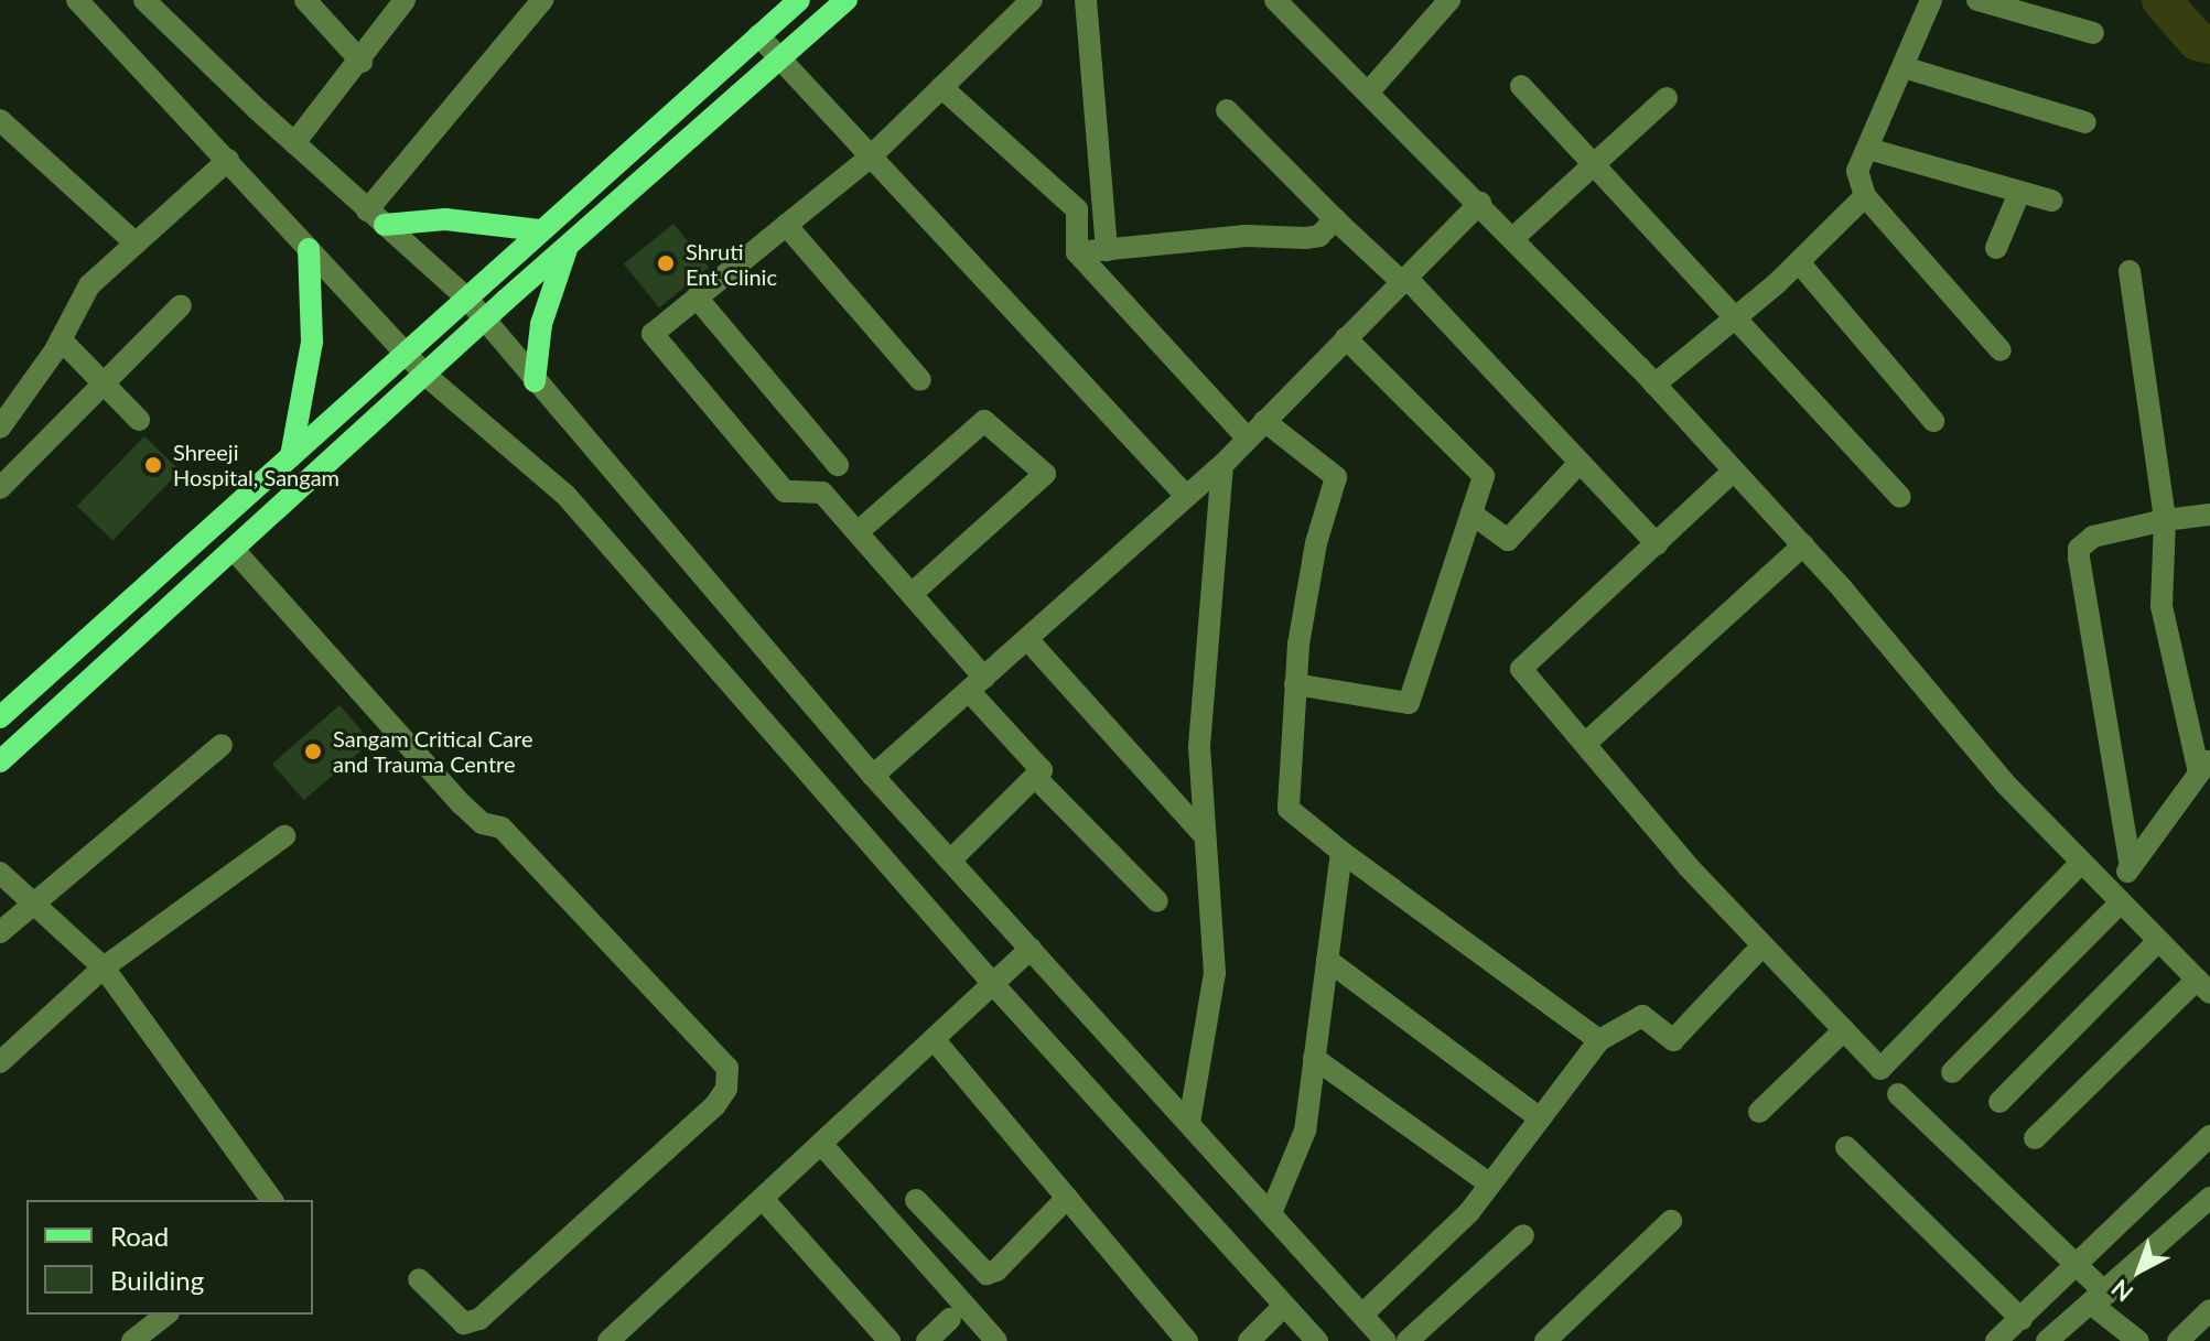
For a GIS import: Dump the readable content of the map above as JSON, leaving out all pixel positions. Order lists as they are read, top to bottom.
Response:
{
  "places": ["Shruti Ent Clinic", "Shreeji Hospital, Sangam", "Sangam Critical Care and Trauma Centre"],
  "legend": ["Road", "Building"],
  "north": "bottom left"
}
